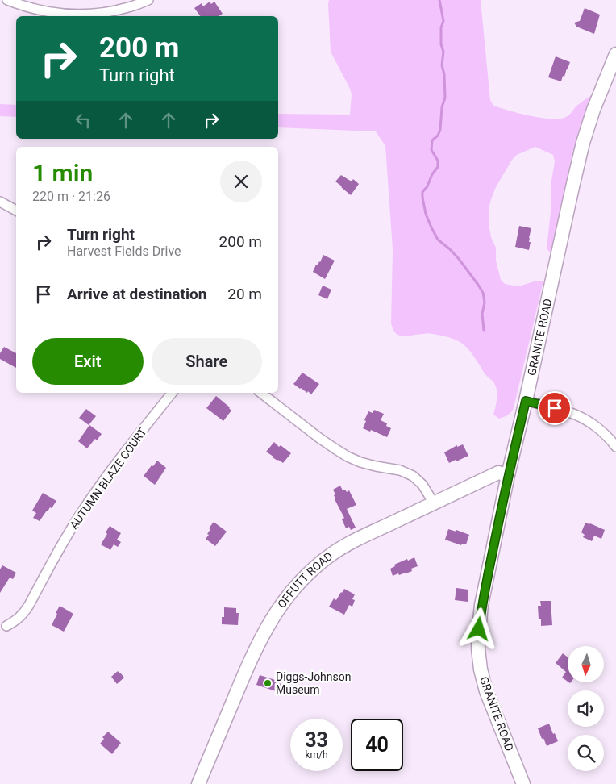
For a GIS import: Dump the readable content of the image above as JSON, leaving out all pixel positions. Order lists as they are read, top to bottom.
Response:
{
  "streets": {
    "street": ["GRANITE ROAD", "AUTUMN BLAZE COURT", "OFFUTT ROAD"]
  },
  "crossings": [
    ["GRANITE ROAD", "OFFUTT ROAD"]
  ],
  "places": ["Diggs-Johnson Museum"],
  "north": "bottom",
  "page": {
    "turn": ["200 m", "Turn right"],
    "heading": ["1 min", "220 m · 21:26"],
    "list": [
      {
        "name": "Turn right",
        "note": "Harvest Fields Drive",
        "value": "200 m"
      },
      {
        "name": "Arrive at destination",
        "value": "20 m"
      }
    ],
    "buttons": ["Exit", "Share"],
    "speed": "33 km/h",
    "limit": "40"
  }
}
